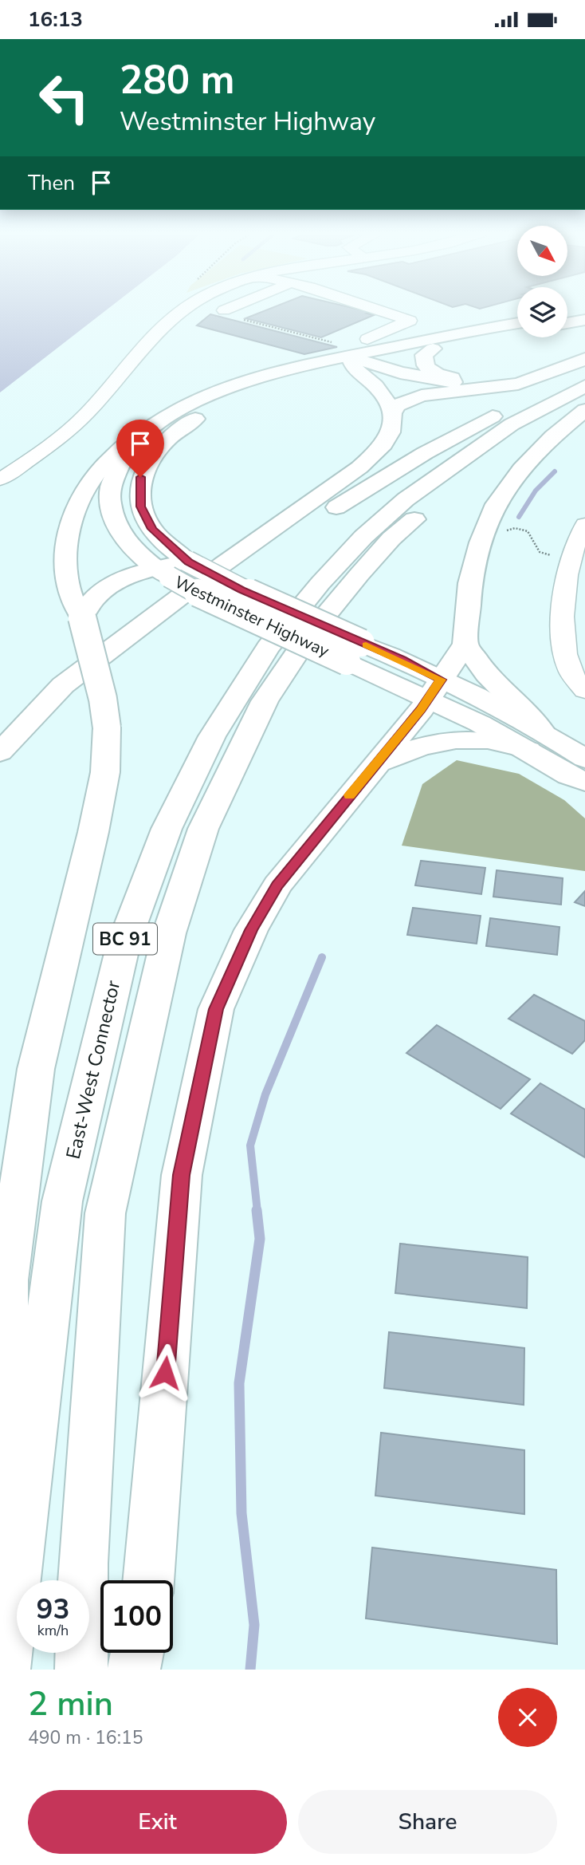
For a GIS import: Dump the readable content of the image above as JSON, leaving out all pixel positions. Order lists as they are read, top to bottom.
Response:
{
  "streets": {
    "main road": ["Westminster Highway", "BC 91", "East-West Connector"]
  },
  "north": "bottom right",
  "page": {
    "status": "16:13",
    "turn": ["280 m", "Westminster Highway"],
    "then": "Then",
    "speed": "93 km/h",
    "limit": "100",
    "heading": ["2 min", "490 m · 16:15"],
    "buttons": ["Exit", "Share"]
  }
}
